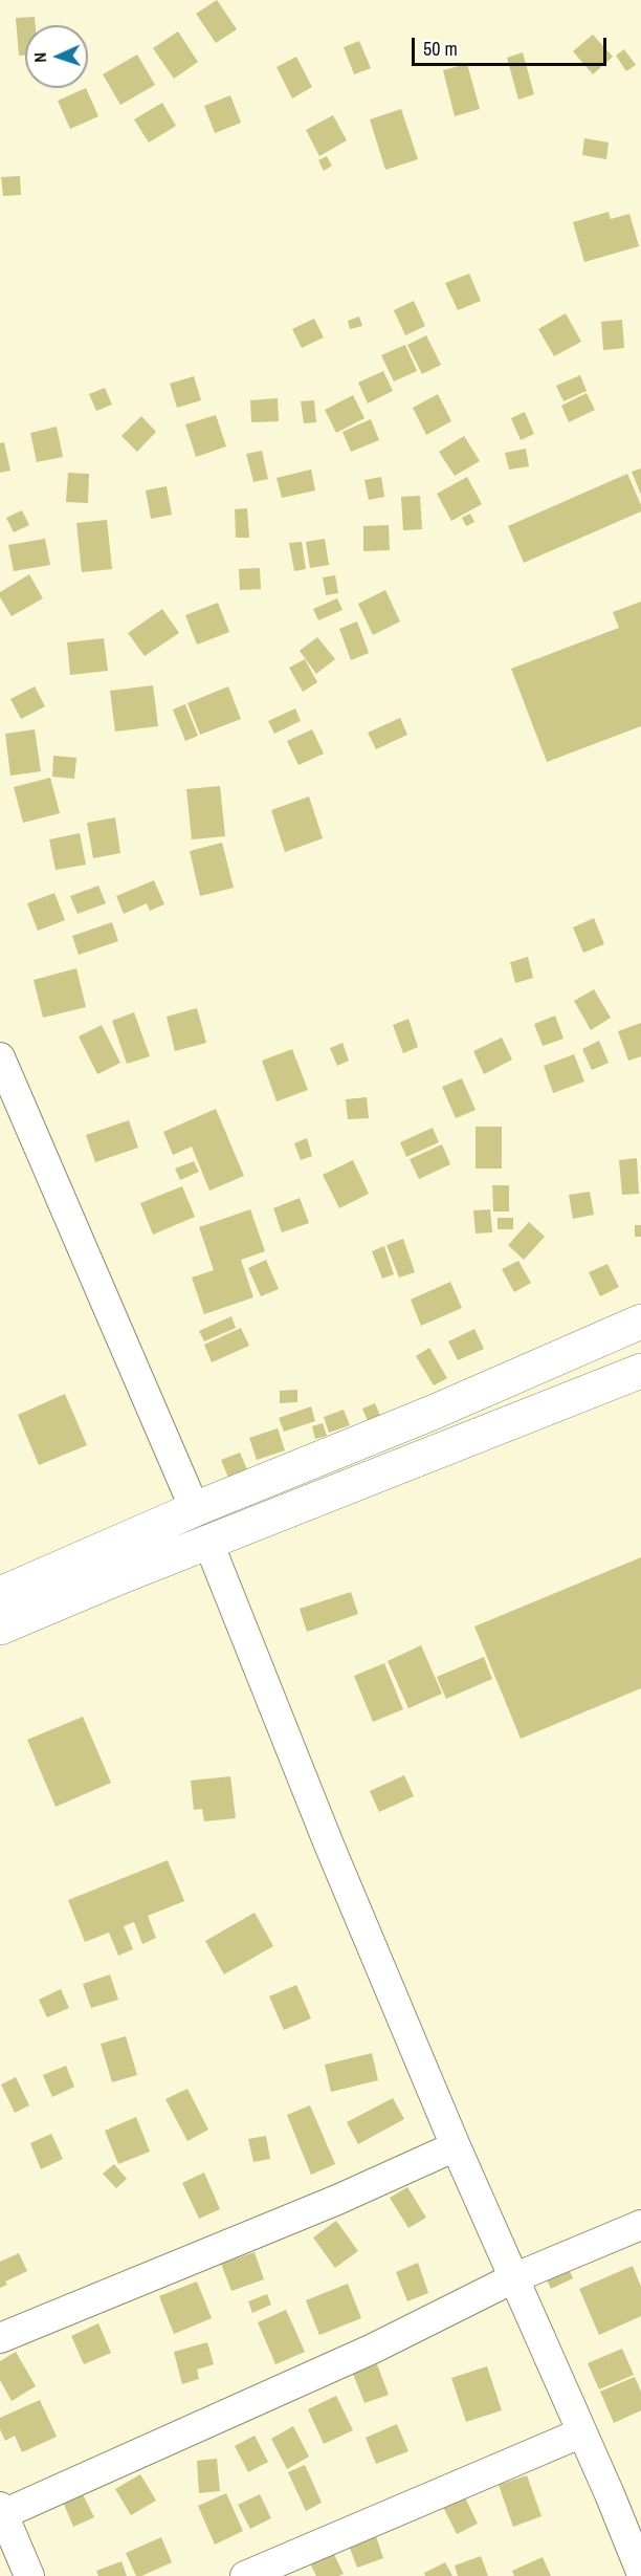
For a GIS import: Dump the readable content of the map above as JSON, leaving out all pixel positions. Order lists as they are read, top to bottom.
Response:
{
  "scale_bar": "50 m",
  "north": "left"
}
